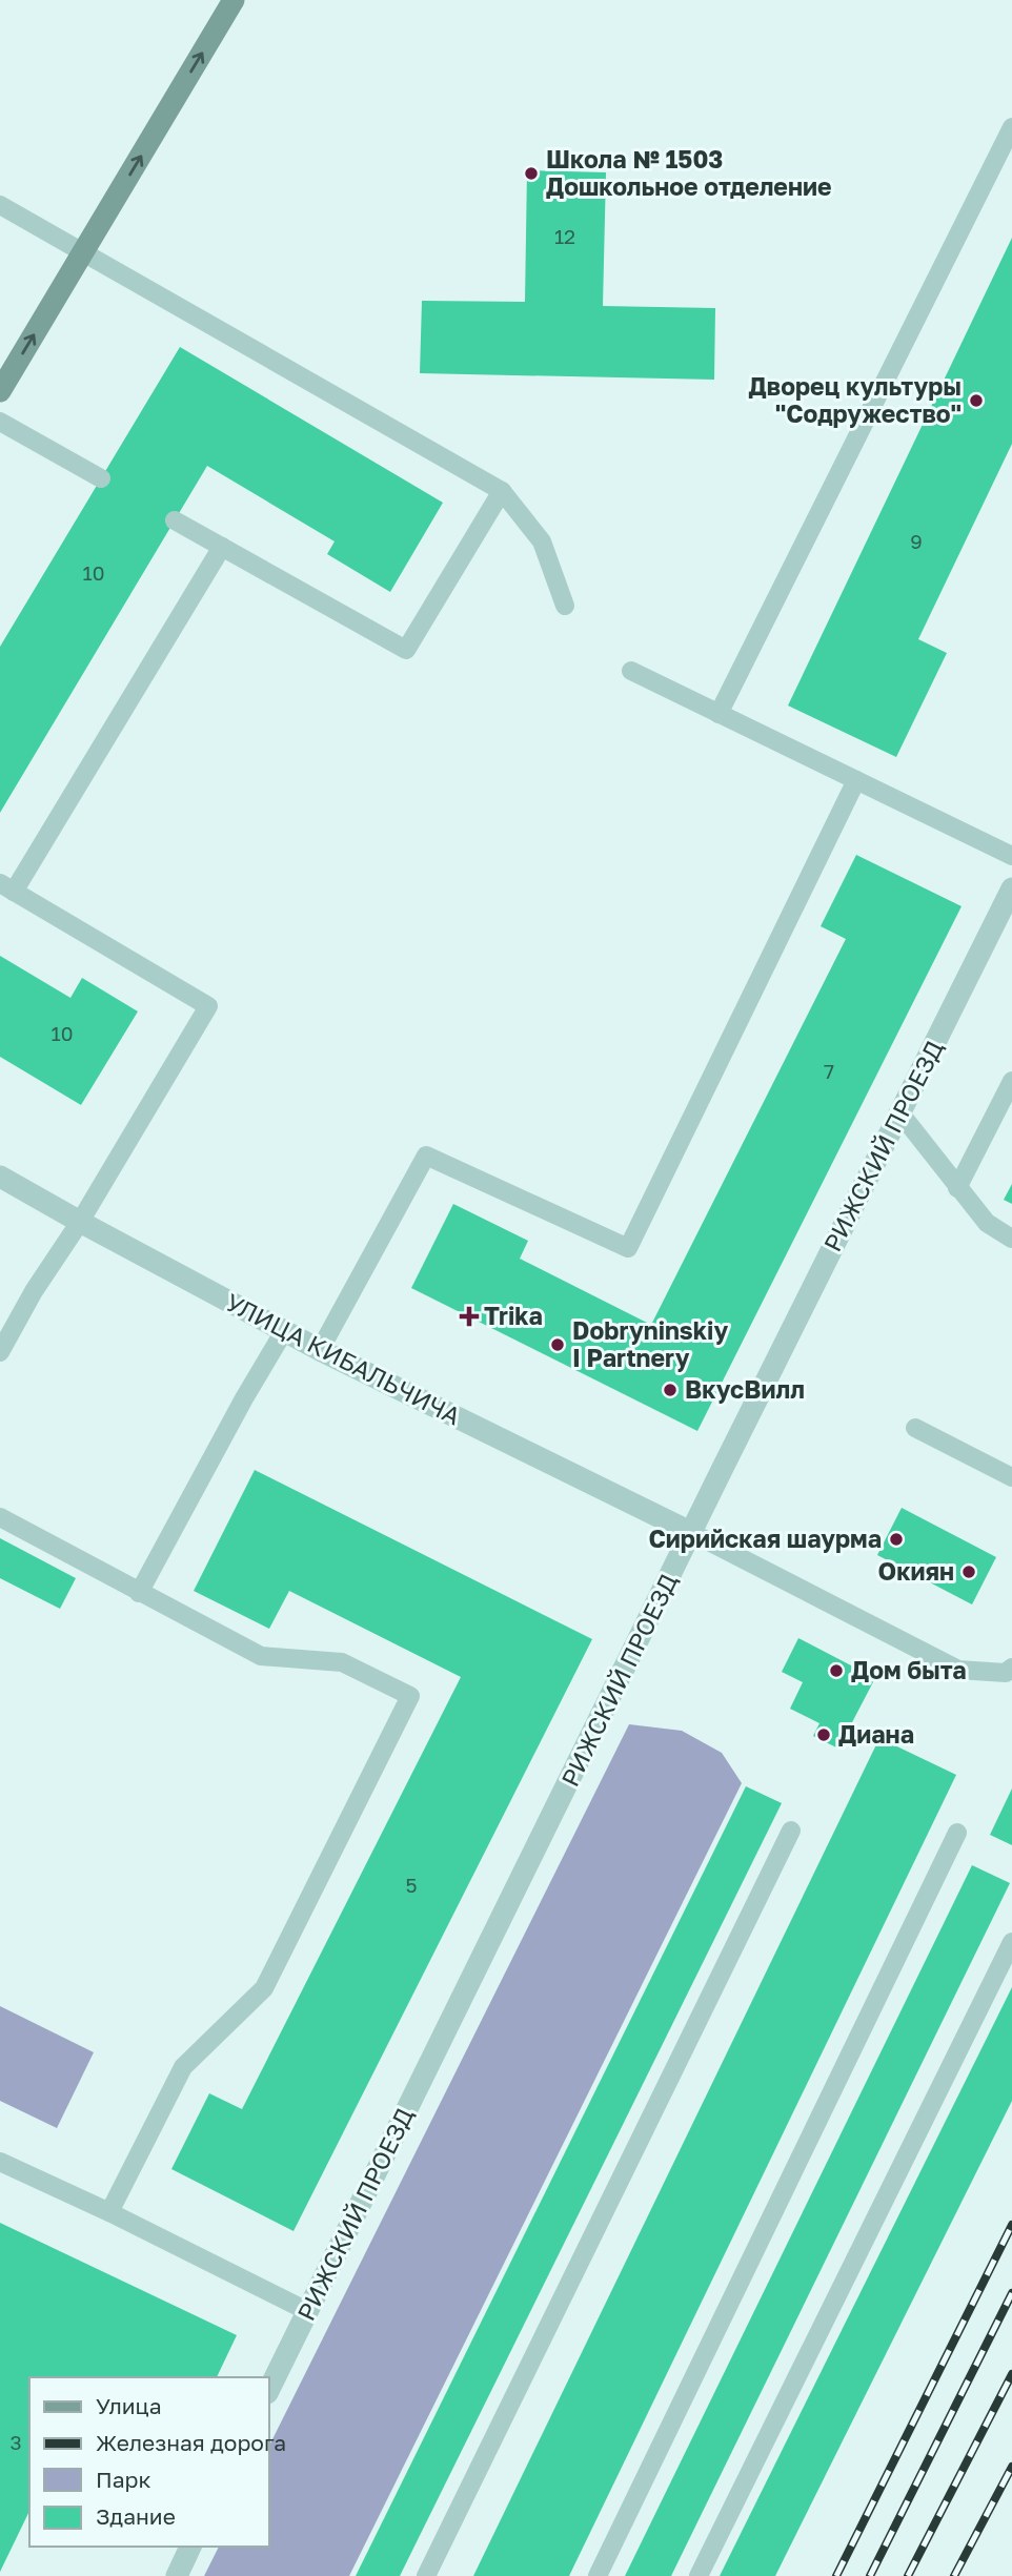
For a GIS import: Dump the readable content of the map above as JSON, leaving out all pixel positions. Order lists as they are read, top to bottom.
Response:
{
  "streets": {
    "street": ["РИЖСКИЙ ПРОЕЗД", "УЛИЦА КИБАЛЬЧИЧА"]
  },
  "crossings": [
    ["РИЖСКИЙ ПРОЕЗД", "УЛИЦА КИБАЛЬЧИЧА"]
  ],
  "places": {
    "other": [
      "Школа № 1503 Дошкольное отделение",
      "Дворец культуры \"Содружество\"",
      "Dobryninskiy I Partnery",
      "ВкусВилл",
      "Сирийская шаурма",
      "Окиян",
      "Дом быта",
      "Диана"
    ],
    "health": ["Trika"]
  },
  "house_numbers": [
    "12",
    "9",
    "10",
    "10",
    "7",
    "5",
    "3"
  ],
  "legend": [
    "Улица",
    "Железная дорога",
    "Парк",
    "Здание"
  ]
}
